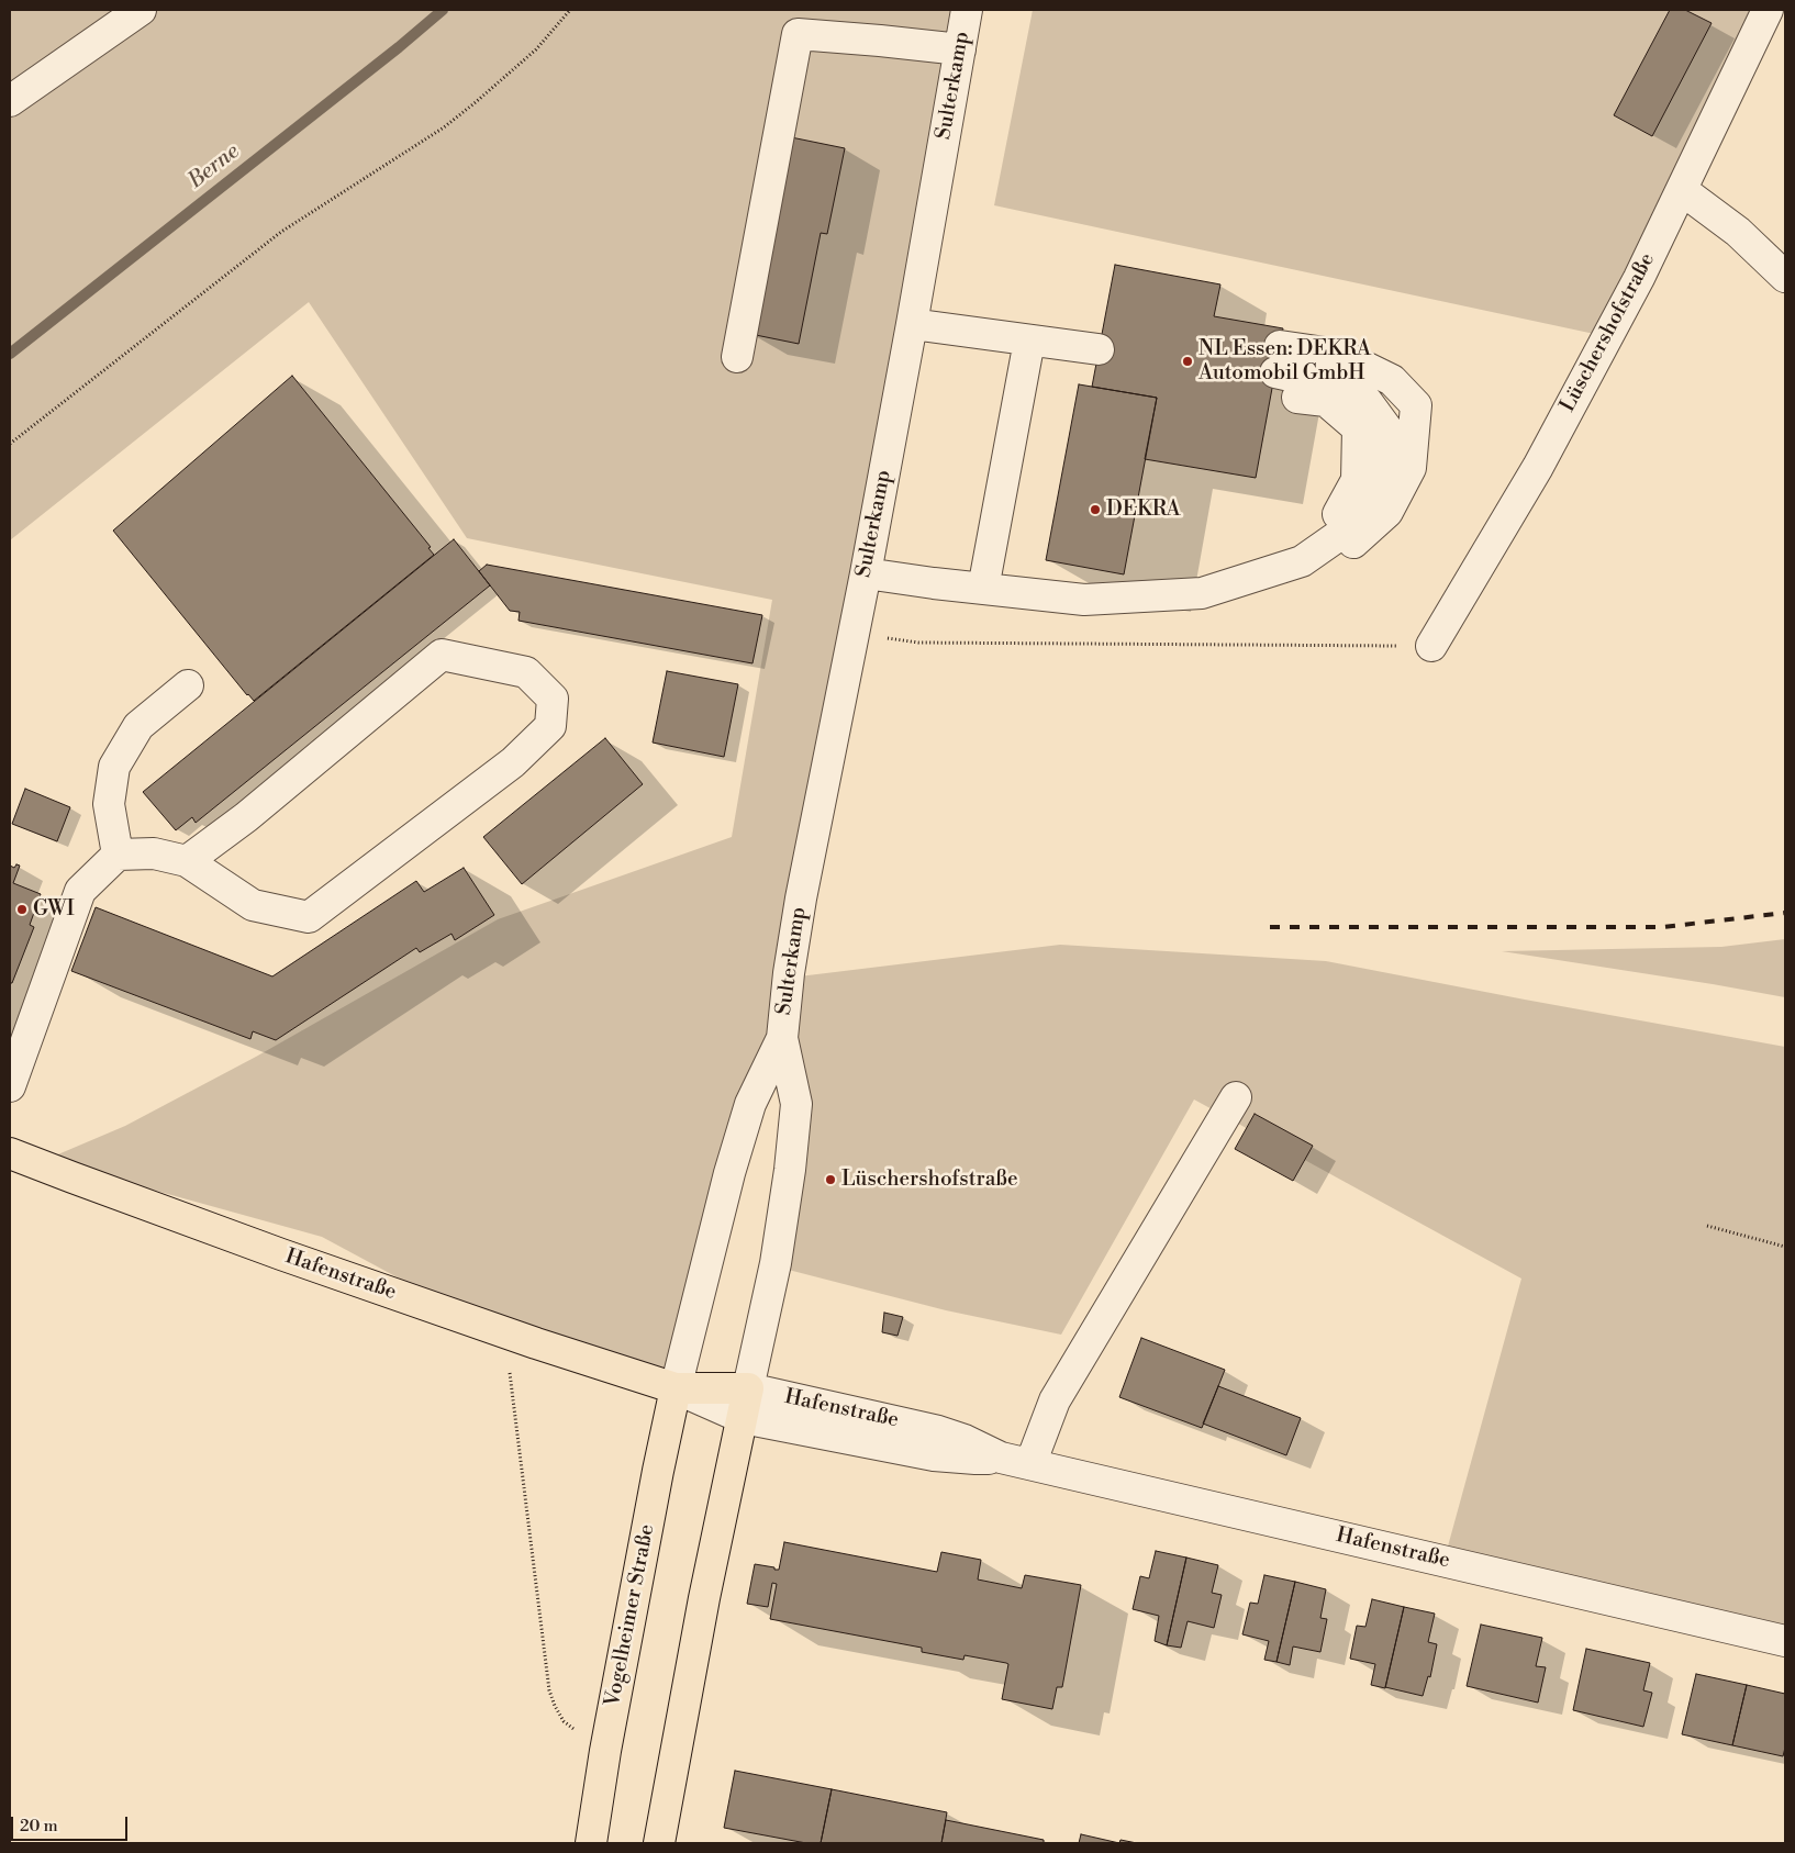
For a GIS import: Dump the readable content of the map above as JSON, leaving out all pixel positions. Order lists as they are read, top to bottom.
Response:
{
  "streets": {
    "main road": ["Sulterkamp", "Hafenstraße", "Vogelheimer Straße"],
    "street": ["Lüschershofstraße"]
  },
  "crossings": [
    ["Sulterkamp", "Hafenstraße"],
    ["Sulterkamp", "Vogelheimer Straße"],
    ["Hafenstraße", "Vogelheimer Straße"]
  ],
  "water": ["Berne"],
  "places": [
    "NL Essen: DEKRA Automobil GmbH",
    "DEKRA",
    "GWI",
    "Lüschershofstraße"
  ],
  "scale_bar": "20 m"
}
